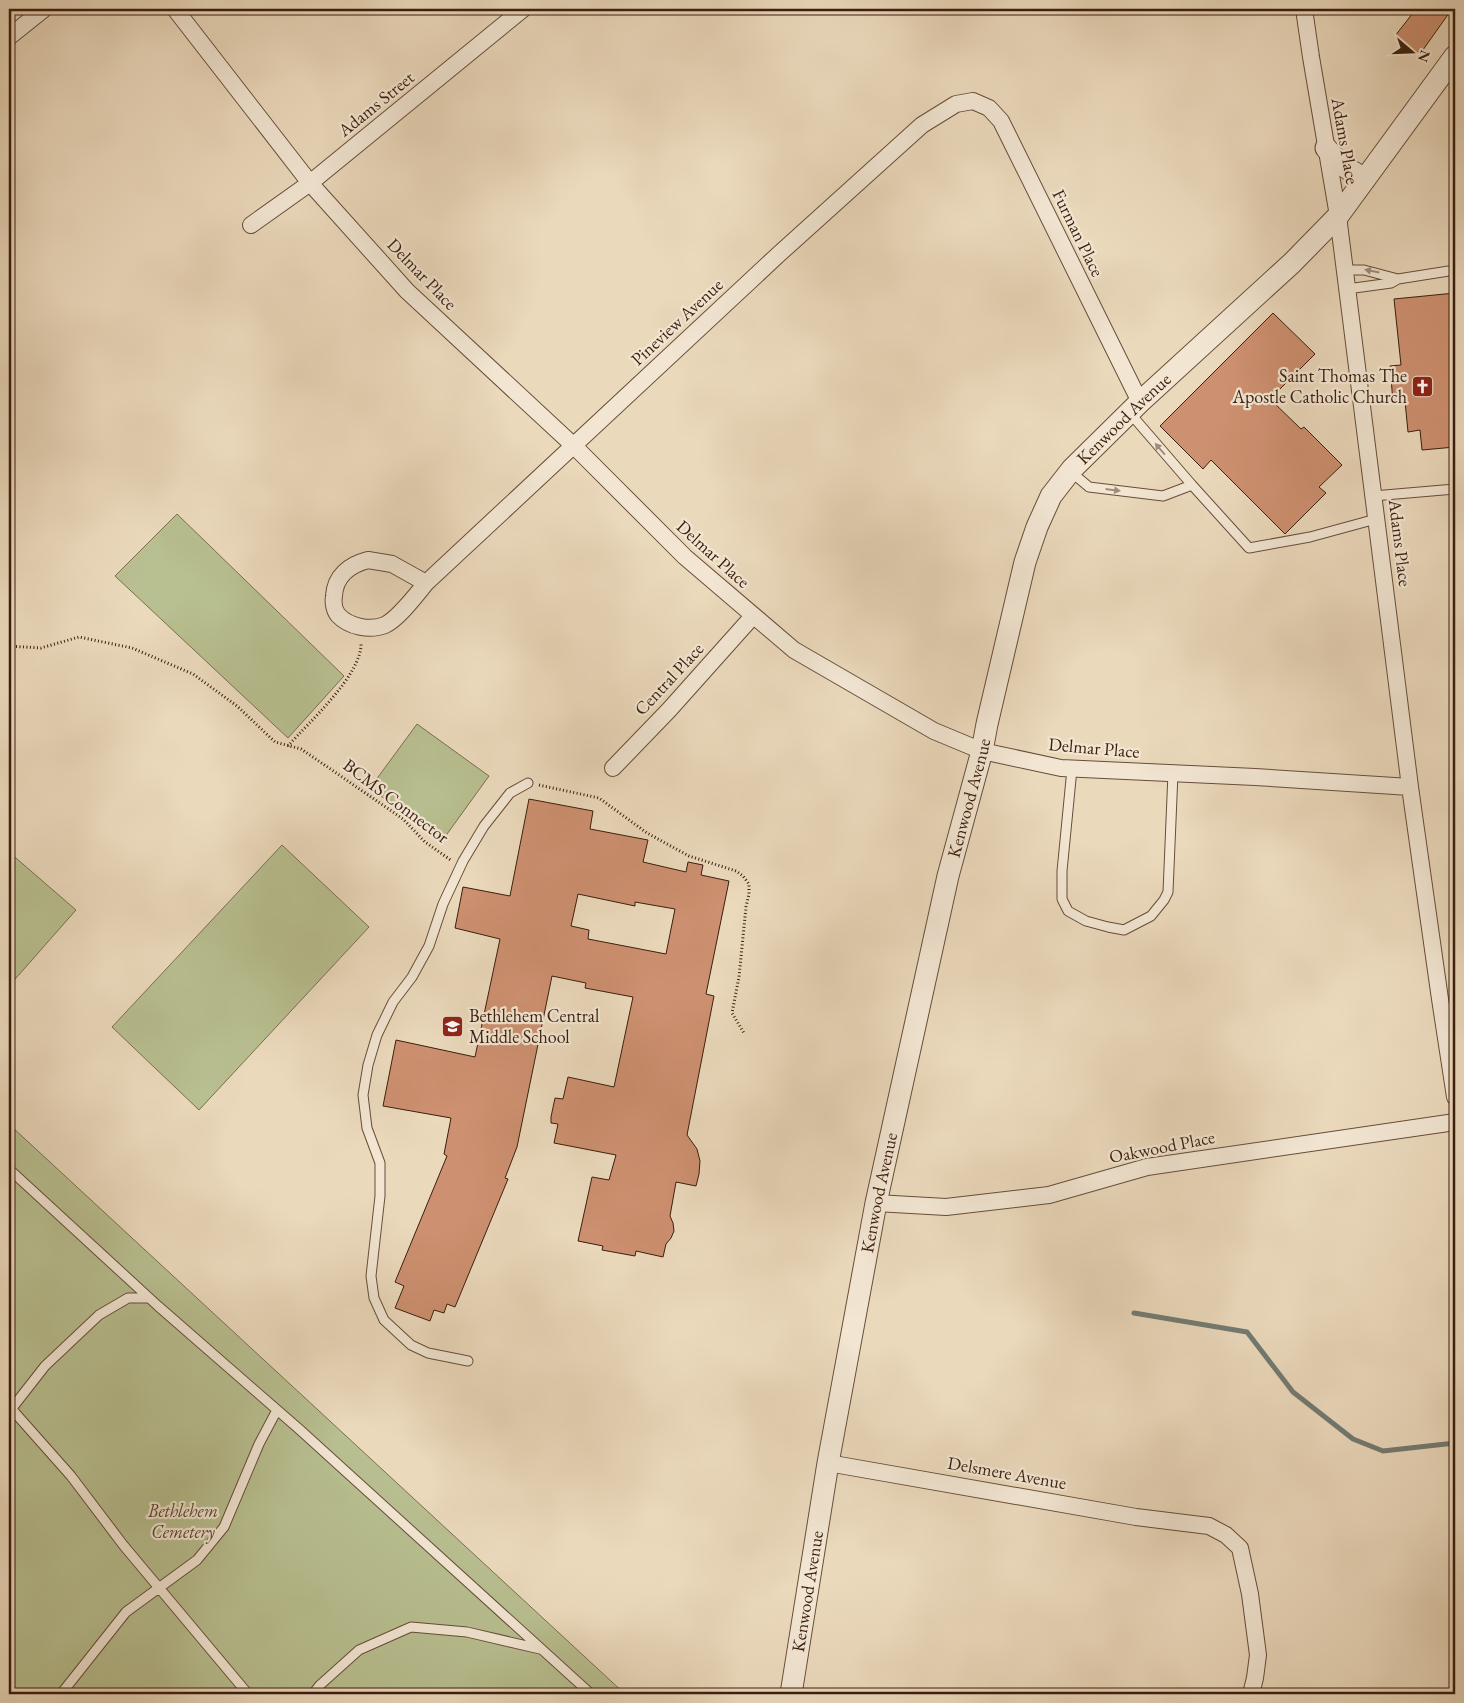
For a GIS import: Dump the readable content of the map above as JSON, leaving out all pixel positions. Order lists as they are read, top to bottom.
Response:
{
  "streets": {
    "street": [
      "Adams Street",
      "Adams Place",
      "Furman Place",
      "Delmar Place",
      "Pineview Avenue",
      "Kenwood Avenue",
      "Central Place",
      "Oakwood Place",
      "Delsmere Avenue"
    ],
    "path": ["BCMS Connector"]
  },
  "crossings": [
    ["Adams Street", "Delmar Place"],
    ["Adams Place", "Delmar Place"],
    ["Adams Place", "Kenwood Avenue"],
    ["Furman Place", "Pineview Avenue"],
    ["Furman Place", "Kenwood Avenue"],
    ["Delmar Place", "Pineview Avenue"],
    ["Delmar Place", "Kenwood Avenue"],
    ["Delmar Place", "Central Place"],
    ["Kenwood Avenue", "Oakwood Place"],
    ["Kenwood Avenue", "Delsmere Avenue"]
  ],
  "parks": ["Bethlehem Cemetery"],
  "places": {
    "church": ["Saint Thomas The Apostle Catholic Church"],
    "school or university": ["Bethlehem Central Middle School"]
  },
  "north": "right"
}
